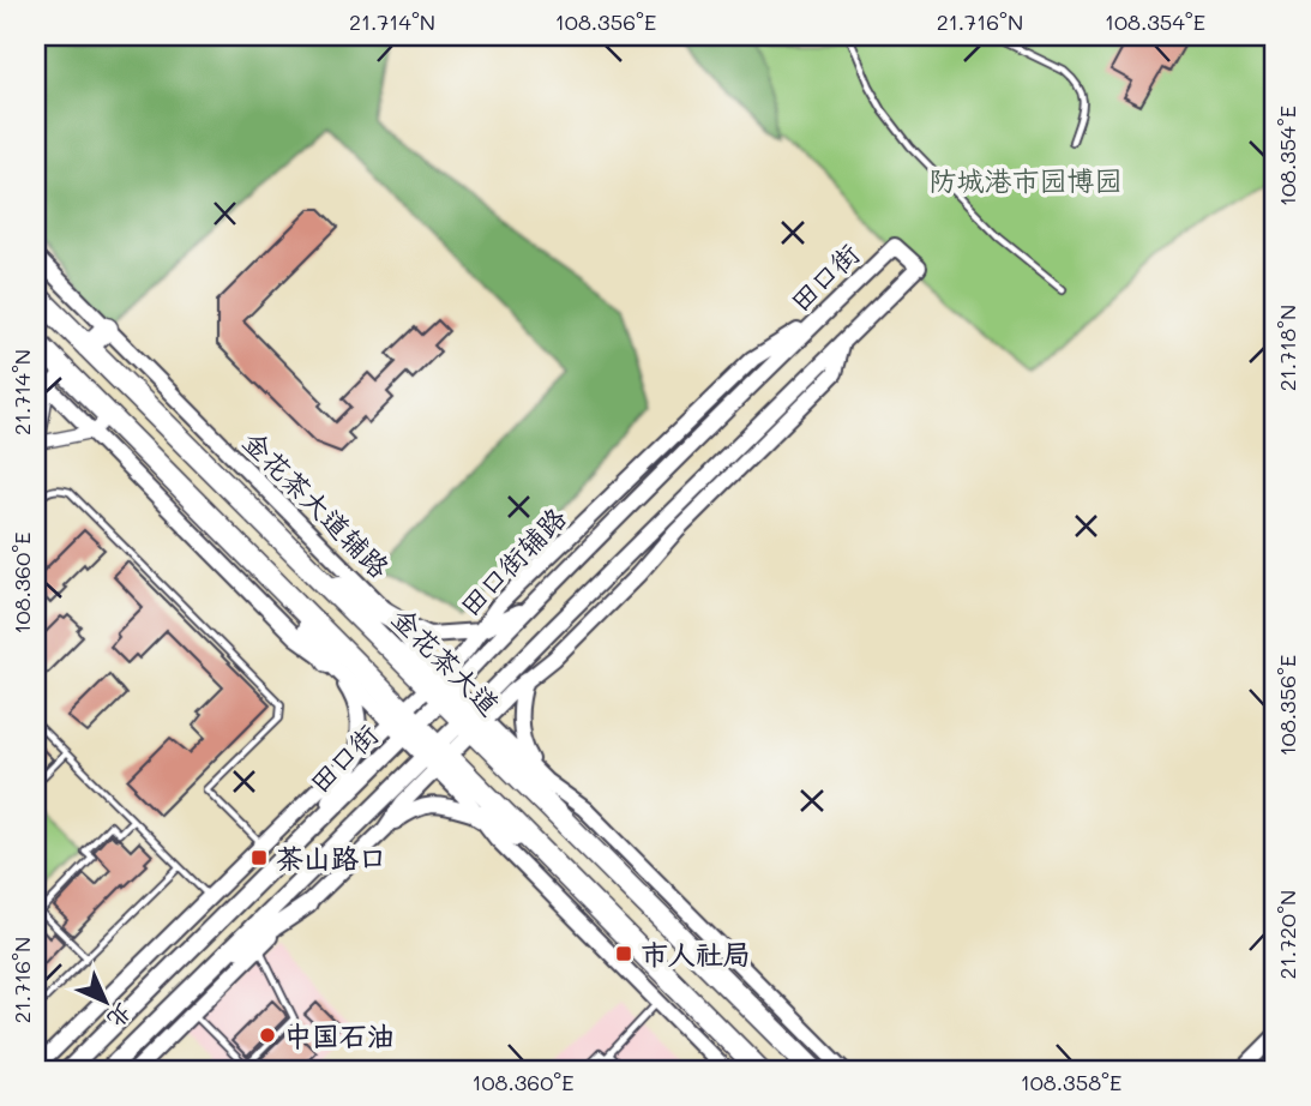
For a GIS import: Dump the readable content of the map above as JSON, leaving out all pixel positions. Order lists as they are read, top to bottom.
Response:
{
  "streets": {
    "highway": ["金花茶大道"],
    "main road": ["田口街"],
    "street": ["金花茶大道辅路", "田口街辅路"]
  },
  "crossings": [
    ["田口街", "金花茶大道辅路"],
    ["田口街", "田口街辅路"],
    ["田口街", "金花茶大道"],
    ["金花茶大道辅路", "田口街辅路"],
    ["金花茶大道辅路", "金花茶大道"],
    ["田口街辅路", "金花茶大道"]
  ],
  "parks": ["防城港市园博园"],
  "places": {
    "transit": ["茶山路口", "市人社局"],
    "other": ["中国石油"]
  },
  "north": "bottom right",
  "coordinates": [
    "21.714°N",
    "108.356°E",
    "21.716°N",
    "108.354°E",
    "21.718°N",
    "108.360°E",
    "21.720°N",
    "108.358°E"
  ]
}
